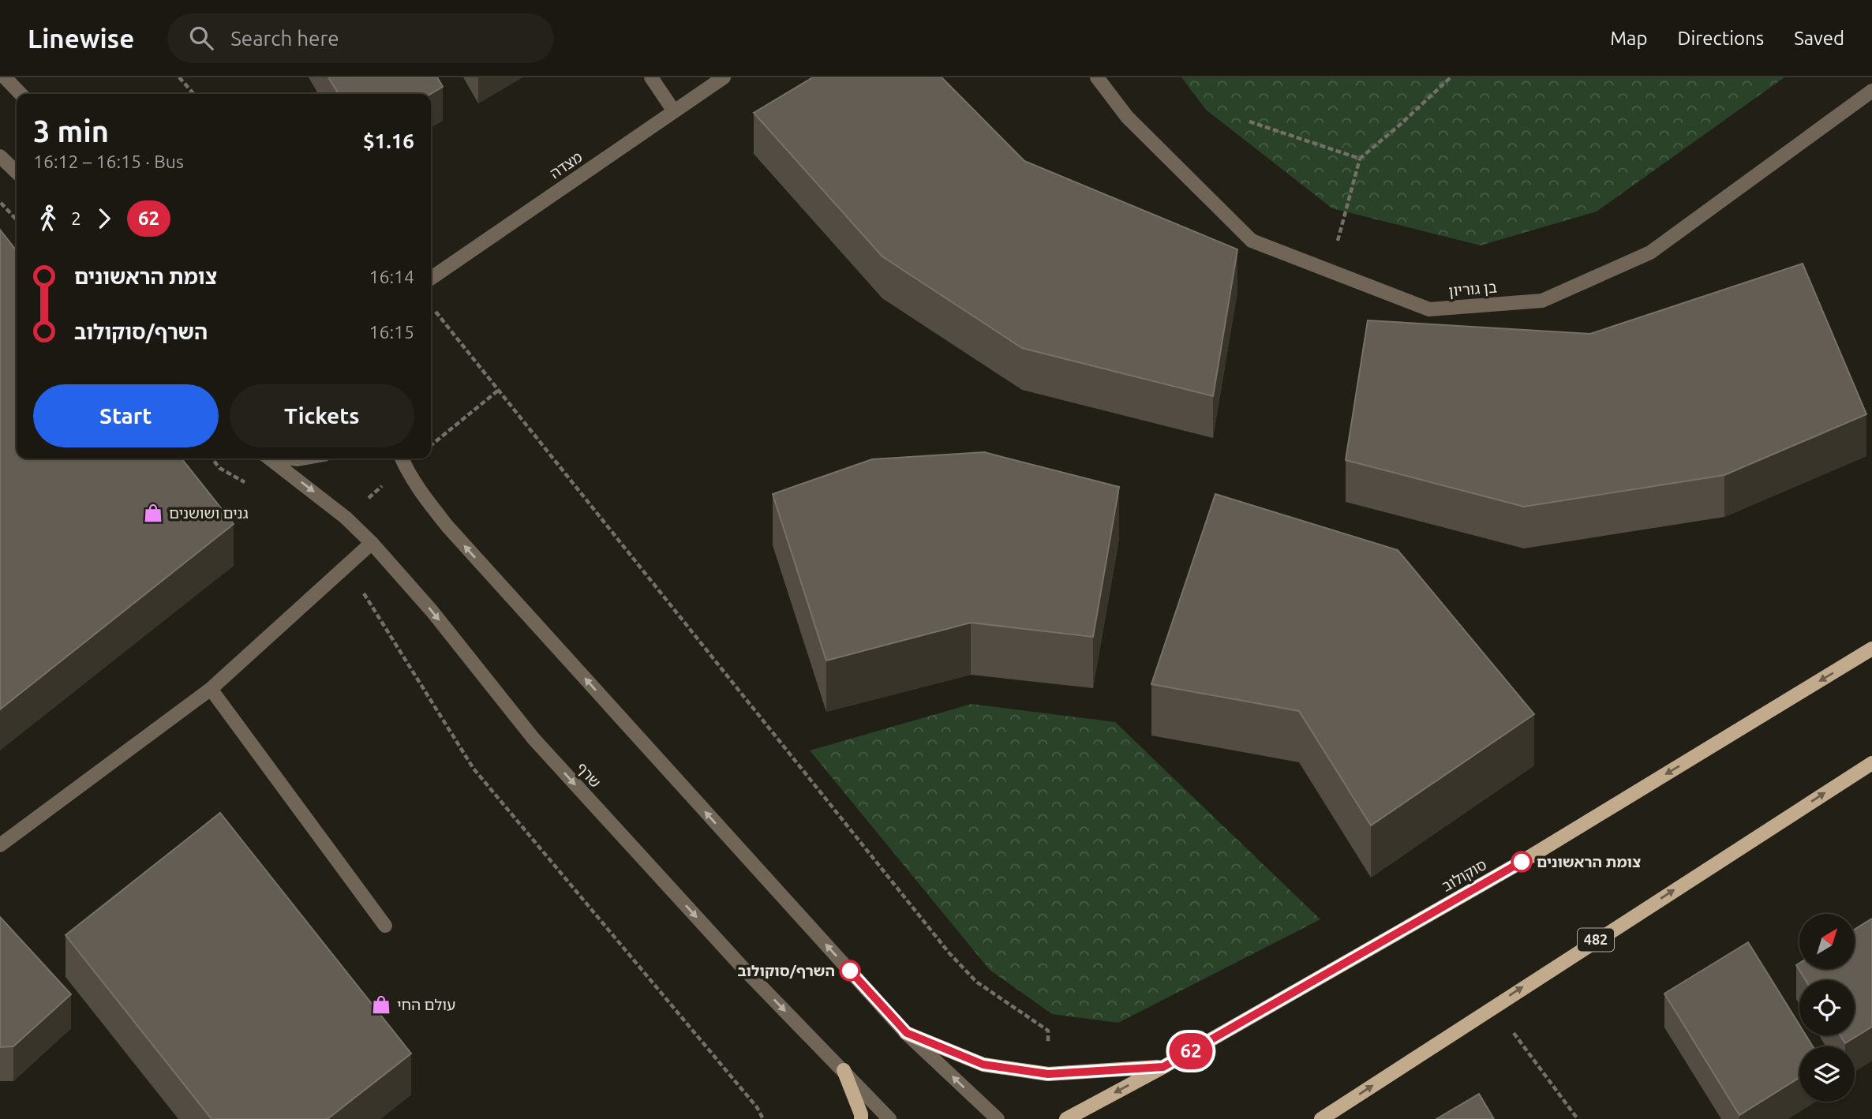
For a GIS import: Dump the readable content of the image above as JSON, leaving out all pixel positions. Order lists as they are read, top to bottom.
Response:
{
  "streets": {
    "main road": ["סוקולוב", "482"],
    "street": ["מצדה", "בן גוריון", "שרף"]
  },
  "places": {
    "shop": ["גנים ושושנים", "עולם החי"],
    "other": ["צומת הראשונים", "השרף/סוקולוב"]
  },
  "lines": ["bus line 62"],
  "north": "top right",
  "page": {
    "header": "Linewise",
    "search": "Search here",
    "nav": ["Map", "Directions", "Saved"],
    "on_map": "62",
    "heading": ["3 min", "16:12 – 16:15 · Bus", "$1.16"],
    "legs": ["2", "62"],
    "list": [
      {
        "name": "צומת הראשונים",
        "value": "16:14"
      },
      {
        "name": "השרף/סוקולוב",
        "value": "16:15"
      }
    ],
    "buttons": ["Start", "Tickets"]
  }
}
